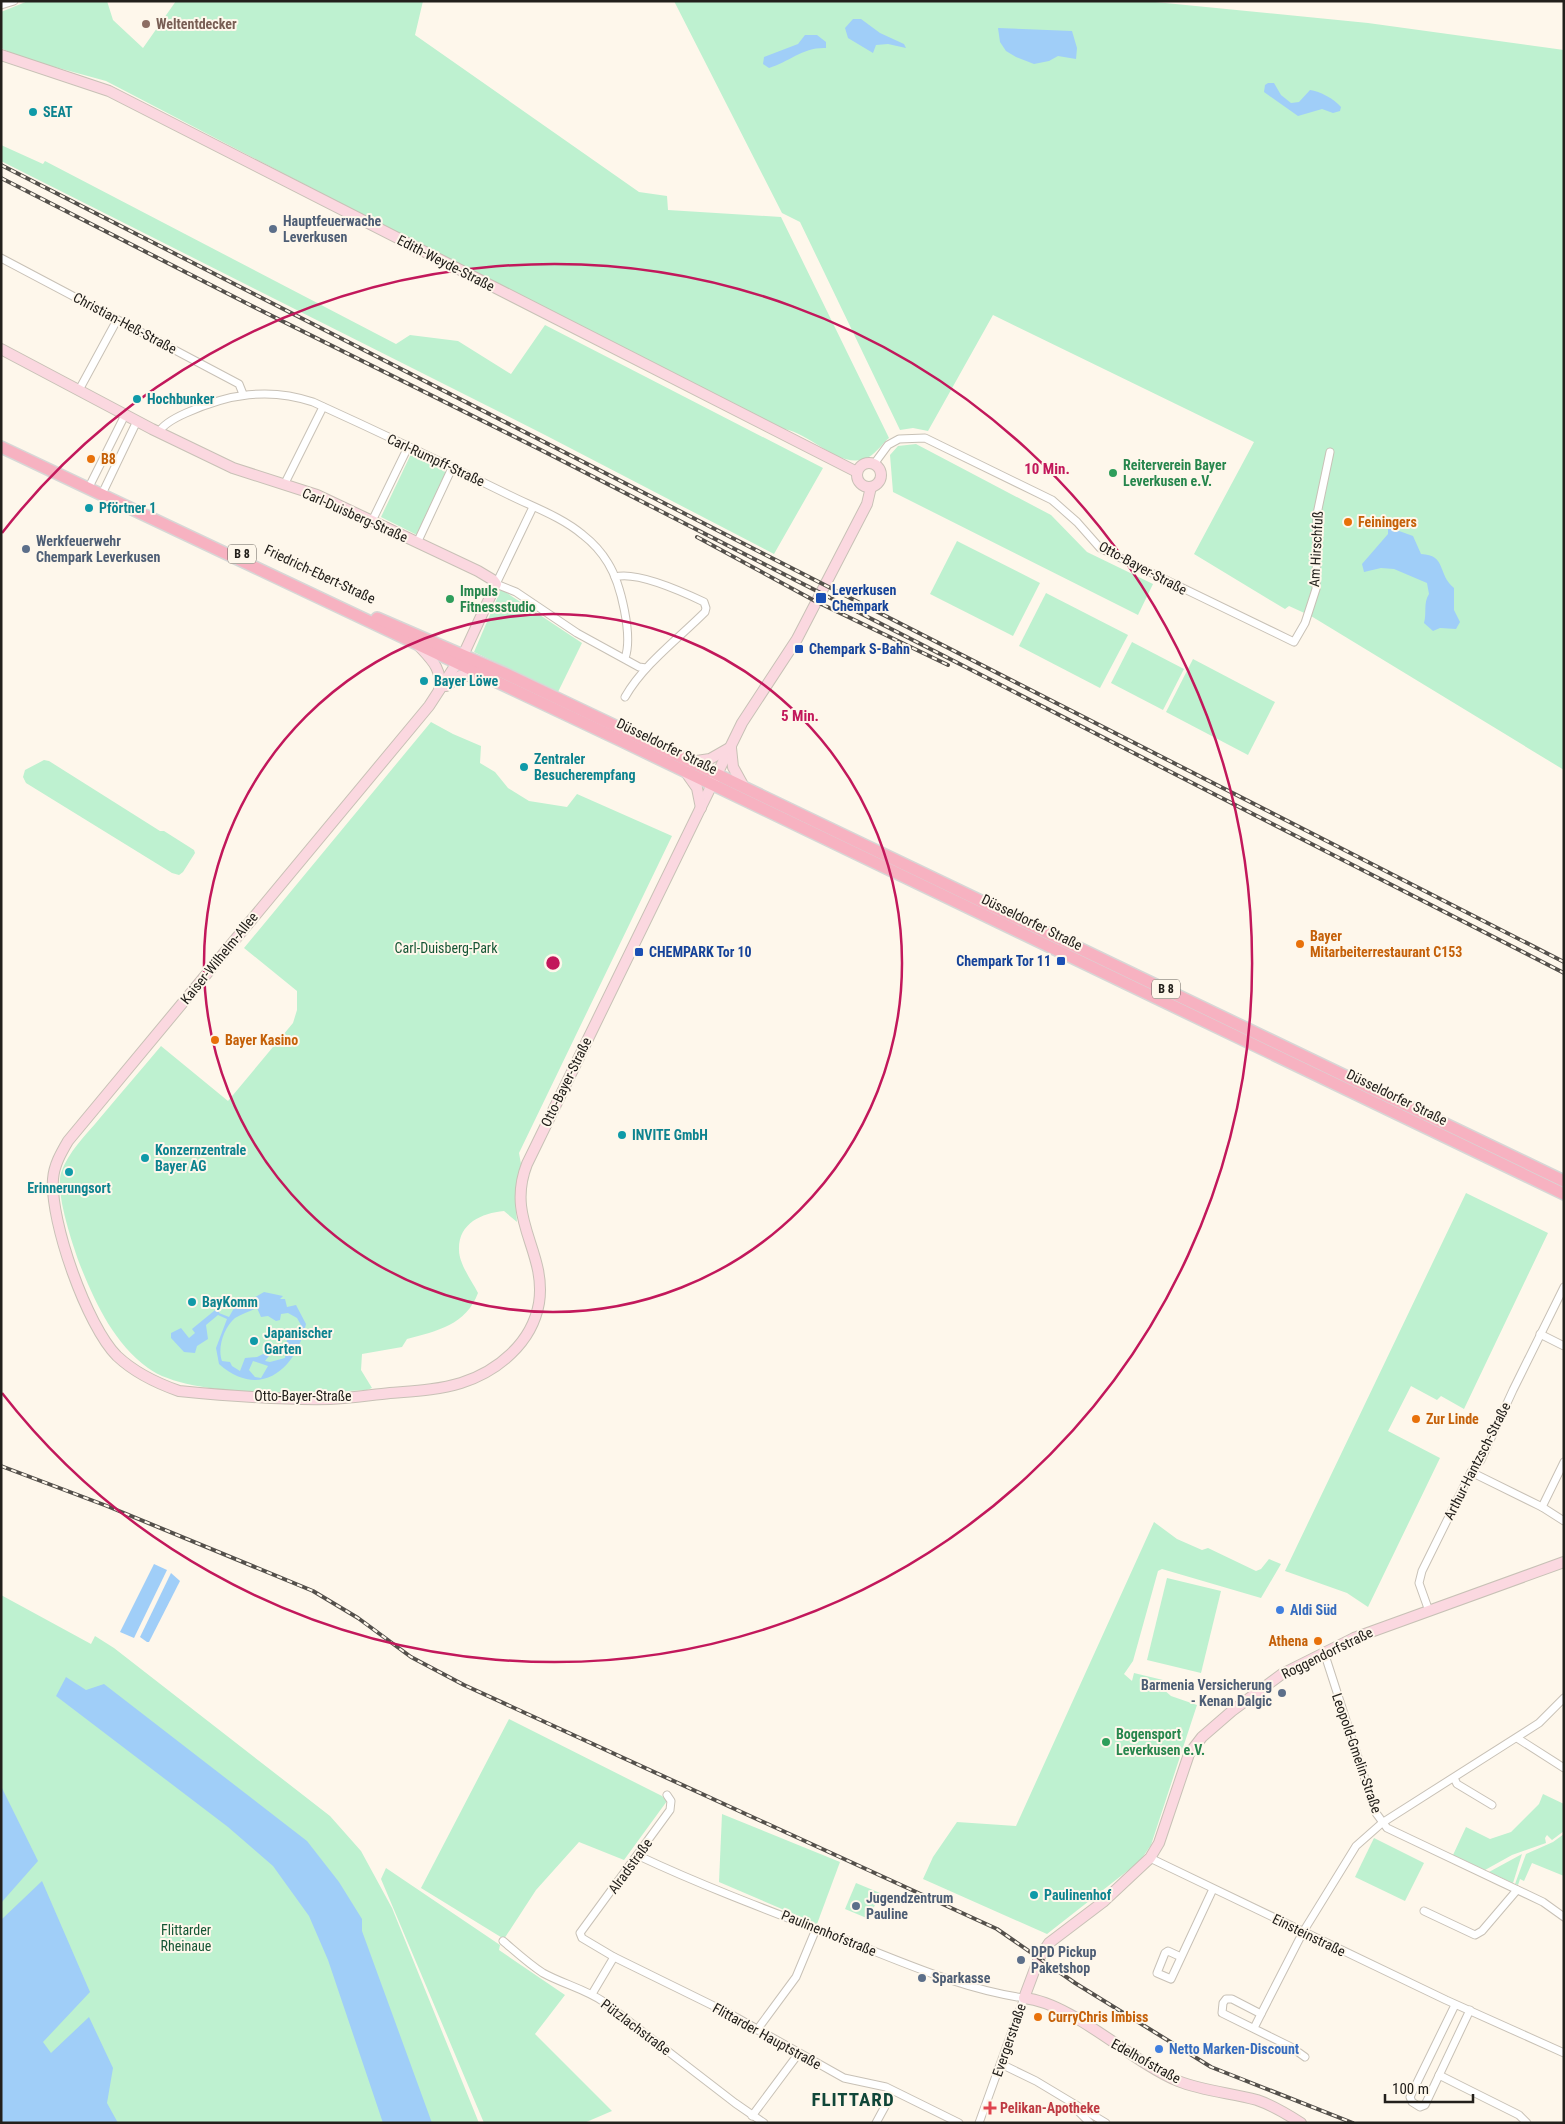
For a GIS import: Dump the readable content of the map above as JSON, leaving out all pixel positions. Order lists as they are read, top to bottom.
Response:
{
  "streets": {
    "main road": ["B 8", "Friedrich-Ebert-Straße", "Düsseldorfer Straße"],
    "street": [
      "Edith-Weyde-Straße",
      "Christian-Heß-Straße",
      "Carl-Rumpff-Straße",
      "Carl-Duisberg-Straße",
      "Am Hirschfuß",
      "Otto-Bayer-Straße",
      "Kaiser-Wilhelm-Allee",
      "Arthur-Hantzsch-Straße",
      "Roggendorfstraße",
      "Leopold-Gmelin-Straße",
      "Alradstraße",
      "Paulinenhofstraße",
      "Einsteinstraße",
      "Pützlachstraße",
      "Flittarder Hauptstraße",
      "Evergerstraße",
      "Edelhofstraße"
    ]
  },
  "crossings": [
    ["Edith-Weyde-Straße", "Otto-Bayer-Straße"],
    ["Christian-Heß-Straße", "Carl-Rumpff-Straße"],
    ["Carl-Rumpff-Straße", "Carl-Duisberg-Straße"],
    ["Carl-Duisberg-Straße", "Kaiser-Wilhelm-Allee"],
    ["Am Hirschfuß", "Otto-Bayer-Straße"],
    ["B 8", "Friedrich-Ebert-Straße"],
    ["B 8", "Kaiser-Wilhelm-Allee"],
    ["Otto-Bayer-Straße", "Düsseldorfer Straße"],
    ["Otto-Bayer-Straße", "Kaiser-Wilhelm-Allee"],
    ["Friedrich-Ebert-Straße", "Düsseldorfer Straße"],
    ["Friedrich-Ebert-Straße", "Kaiser-Wilhelm-Allee"],
    ["Arthur-Hantzsch-Straße", "Roggendorfstraße"],
    ["Roggendorfstraße", "Leopold-Gmelin-Straße"],
    ["Roggendorfstraße", "Einsteinstraße"],
    ["Roggendorfstraße", "Evergerstraße"],
    ["Alradstraße", "Paulinenhofstraße"],
    ["Alradstraße", "Flittarder Hauptstraße"],
    ["Paulinenhofstraße", "Evergerstraße"],
    ["Paulinenhofstraße", "Edelhofstraße"],
    ["Evergerstraße", "Edelhofstraße"]
  ],
  "districts": ["FLITTARD"],
  "parks": ["Carl-Duisberg-Park", "Flittarder Rheinaue"],
  "places": {
    "other": [
      "Weltentdecker",
      "SEAT",
      "Hauptfeuerwache Leverkusen",
      "Hochbunker",
      "B8",
      "Reiterverein Bayer Leverkusen e.V.",
      "Pförtner 1",
      "Feiningers",
      "Werkfeuerwehr Chempark Leverkusen",
      "Impuls Fitnessstudio",
      "Bayer Löwe",
      "Zentraler Besucherempfang",
      "Bayer Mitarbeiterrestaurant C153",
      "Bayer Kasino",
      "INVITE GmbH",
      "Konzernzentrale Bayer AG",
      "Erinnerungsort",
      "BayKomm",
      "Japanischer Garten",
      "Zur Linde",
      "Aldi Süd",
      "Athena",
      "Barmenia Versicherung - Kenan Dalgic",
      "Bogensport Leverkusen e.V.",
      "Paulinenhof",
      "Jugendzentrum Pauline",
      "DPD Pickup Paketshop",
      "Sparkasse",
      "CurryChris Imbiss",
      "Netto Marken-Discount"
    ],
    "transit": [
      "Leverkusen Chempark",
      "Chempark S-Bahn",
      "CHEMPARK Tor 10",
      "Chempark Tor 11"
    ],
    "health": ["Pelikan-Apotheke"]
  },
  "scale_bar": "100 m",
  "rings": ["10 Min.", "5 Min."]
}
